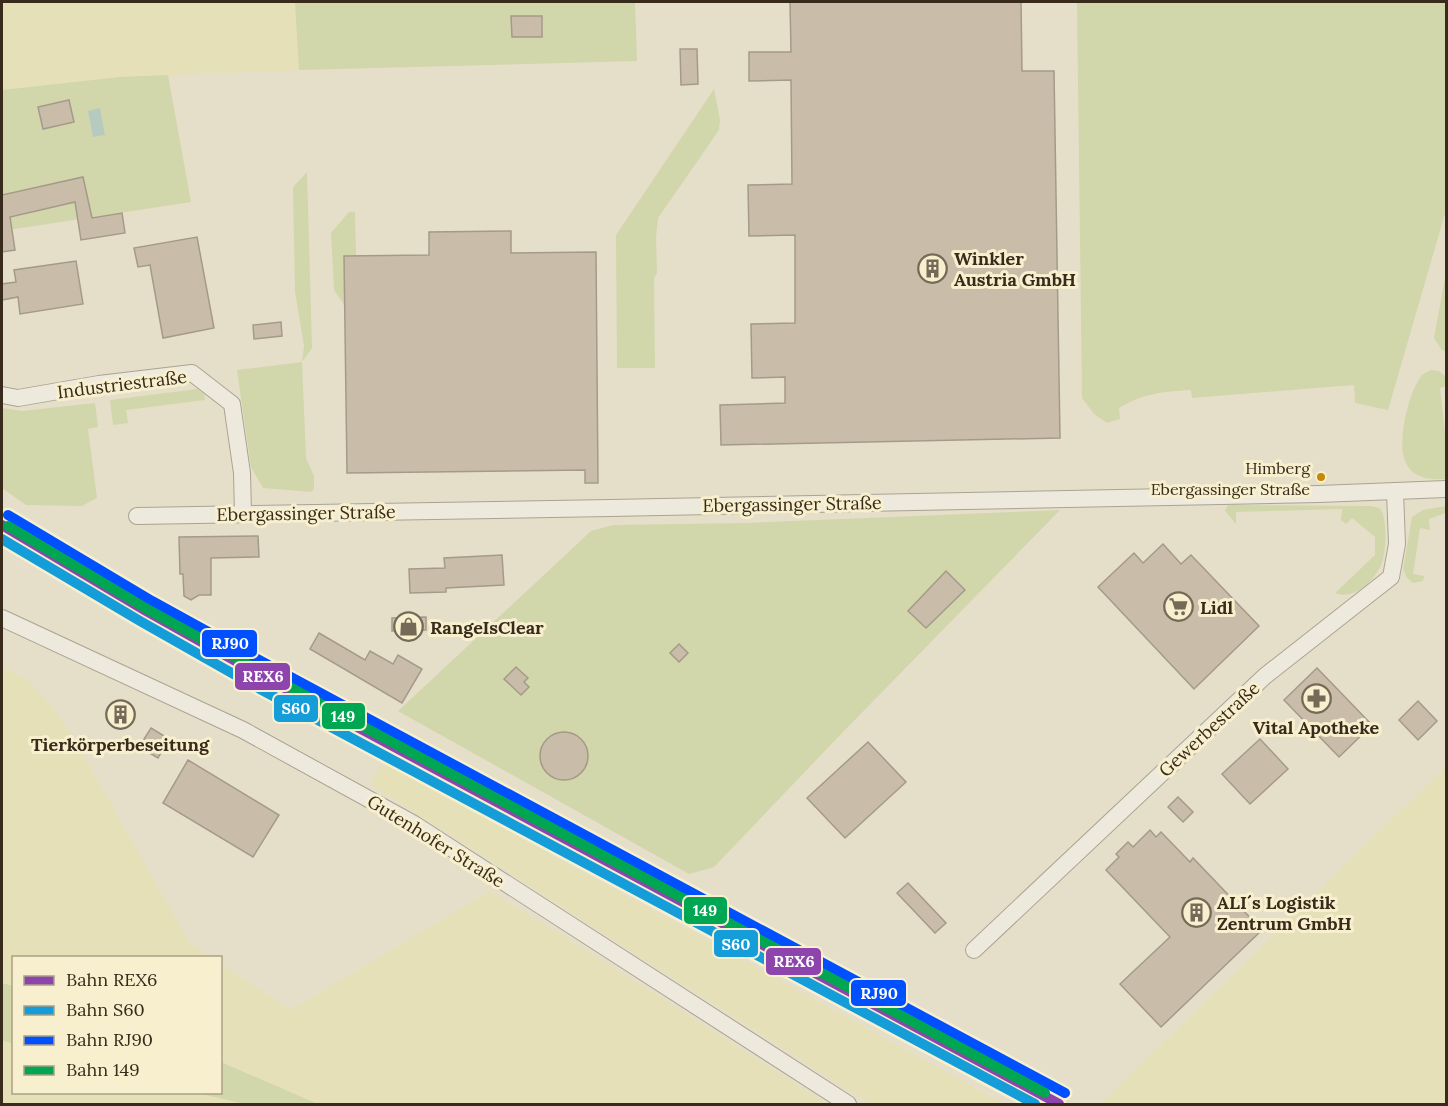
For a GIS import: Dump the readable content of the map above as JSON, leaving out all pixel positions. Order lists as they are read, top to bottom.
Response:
{
  "streets": {
    "street": [
      "Industriestraße",
      "Ebergassinger Straße",
      "Gewerbestraße",
      "Gutenhofer Straße"
    ]
  },
  "crossings": [
    ["Industriestraße", "Ebergassinger Straße"],
    ["Ebergassinger Straße", "Gewerbestraße"]
  ],
  "places": {
    "building": ["Winkler Austria GmbH", "Tierkörperbeseitung", "ALI´s Logistik Zentrum GmbH"],
    "other": ["Himberg Ebergassinger Straße"],
    "supermarket": ["Lidl"],
    "shop": ["RangeIsClear"],
    "pharmacy": ["Vital Apotheke"]
  },
  "lines": [
    "rail line RJ90",
    "rail line REX6",
    "rail line 149",
    "rail line S60"
  ],
  "legend": [
    "Bahn REX6",
    "Bahn S60",
    "Bahn RJ90",
    "Bahn 149"
  ]
}
